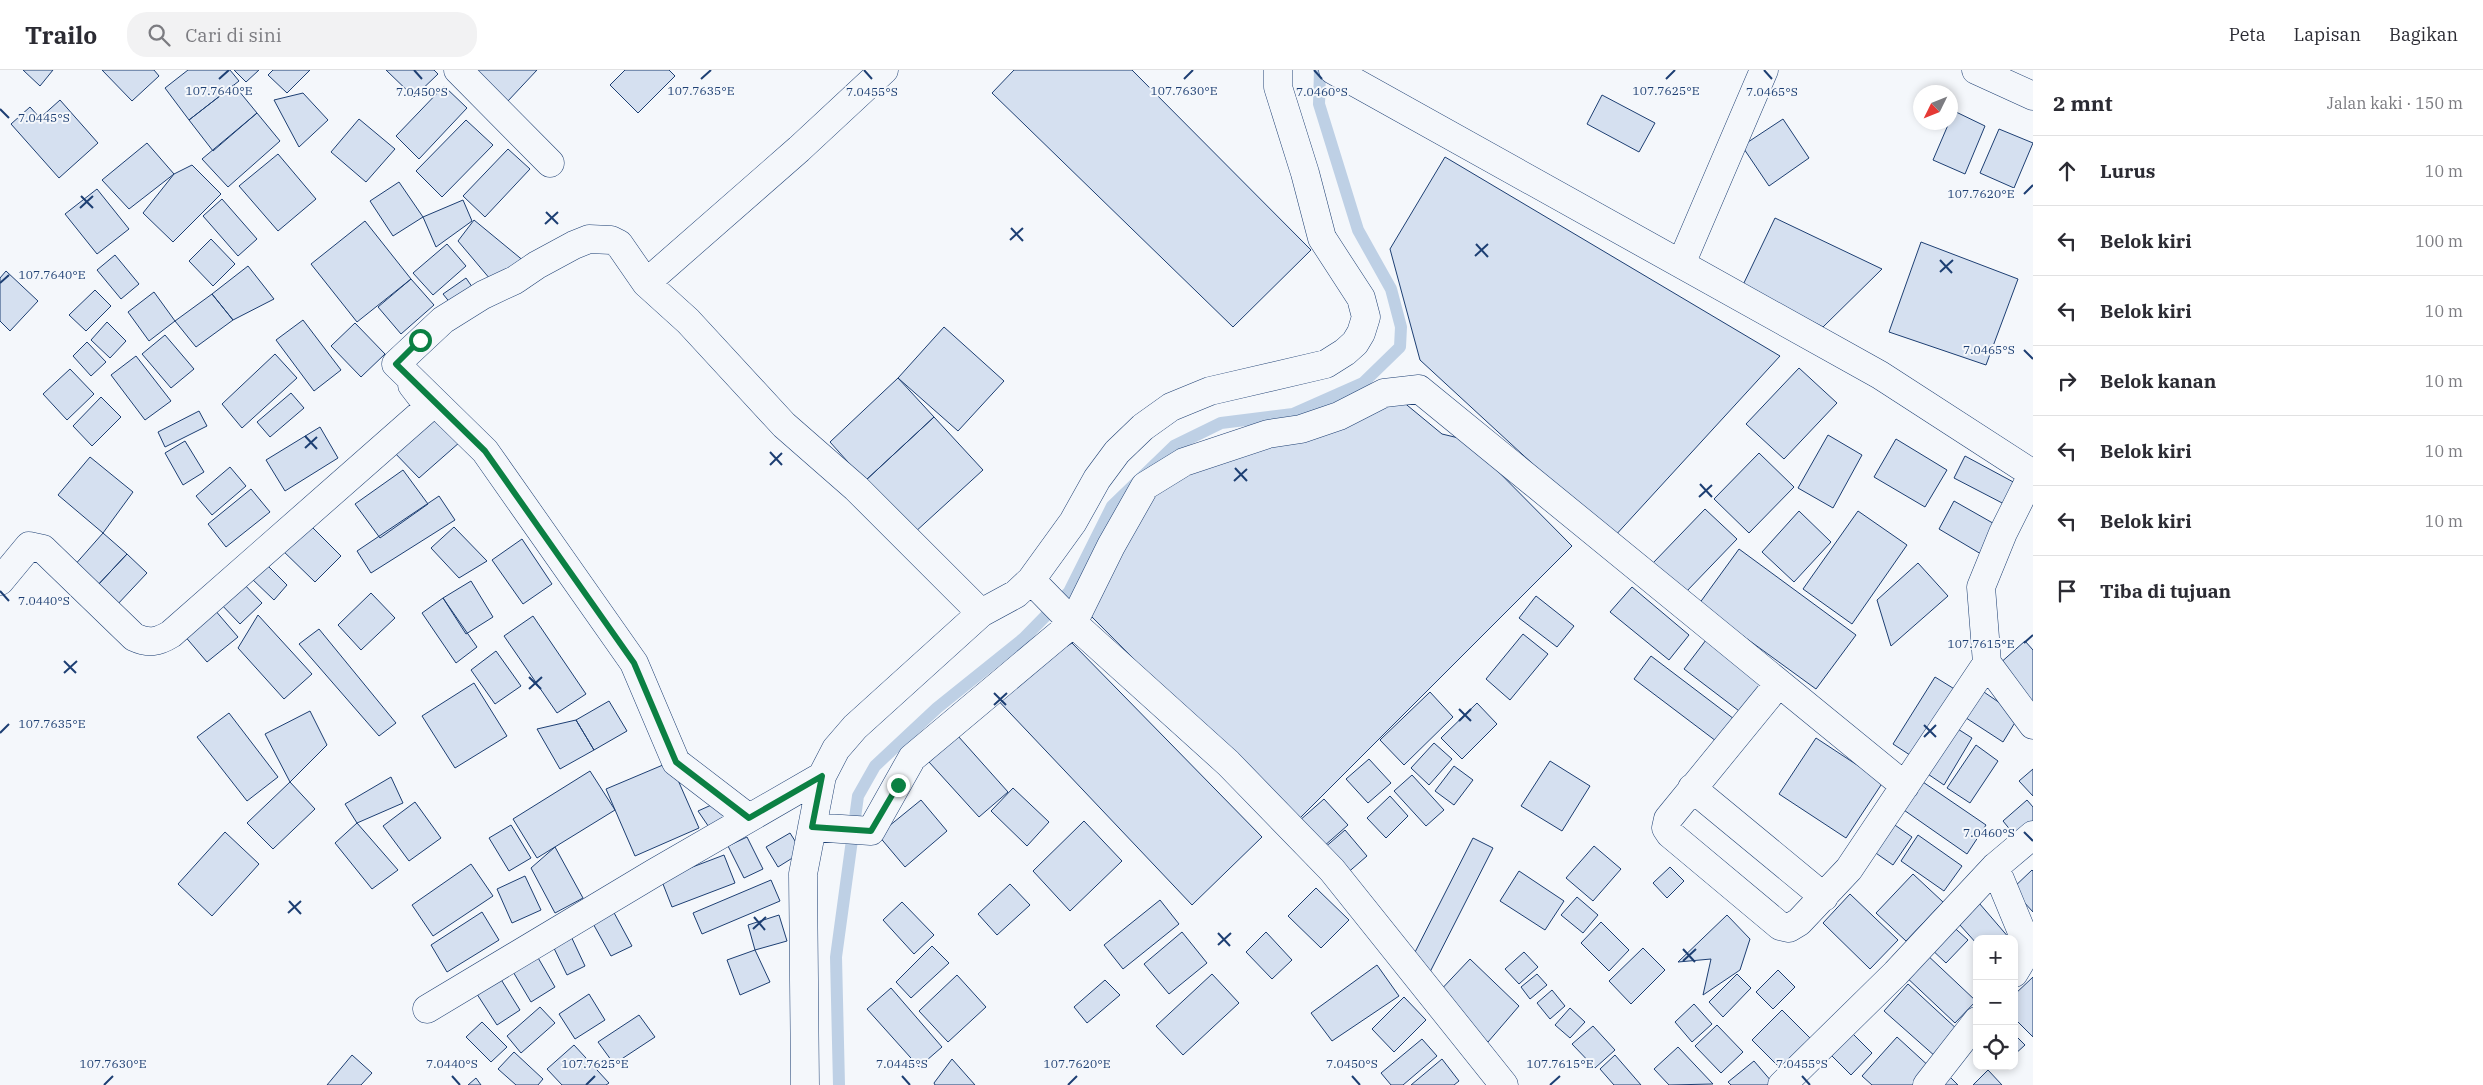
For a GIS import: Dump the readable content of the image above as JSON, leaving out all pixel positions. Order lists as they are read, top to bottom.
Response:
{
  "north": "bottom left",
  "page": {
    "header": "Trailo",
    "search": "Cari di sini",
    "nav": ["Peta", "Lapisan", "Bagikan"],
    "heading": ["2 mnt", "Jalan kaki · 150 m"],
    "list": [
      ["Lurus", "10 m"],
      ["Belok kiri", "100 m"],
      ["Belok kiri", "10 m"],
      ["Belok kanan", "10 m"],
      ["Belok kiri", "10 m"],
      ["Belok kiri", "10 m"],
      "Tiba di tujuan"
    ],
    "map_buttons": ["+", "−"]
  },
  "coordinates": [
    "107.7640°E",
    "107.7635°E",
    "107.7630°E",
    "107.7625°E",
    "7.0450°S",
    "7.0455°S",
    "7.0460°S",
    "7.0465°S",
    "7.0445°S",
    "107.7620°E",
    "7.0440°S",
    "107.7615°E"
  ]
}
